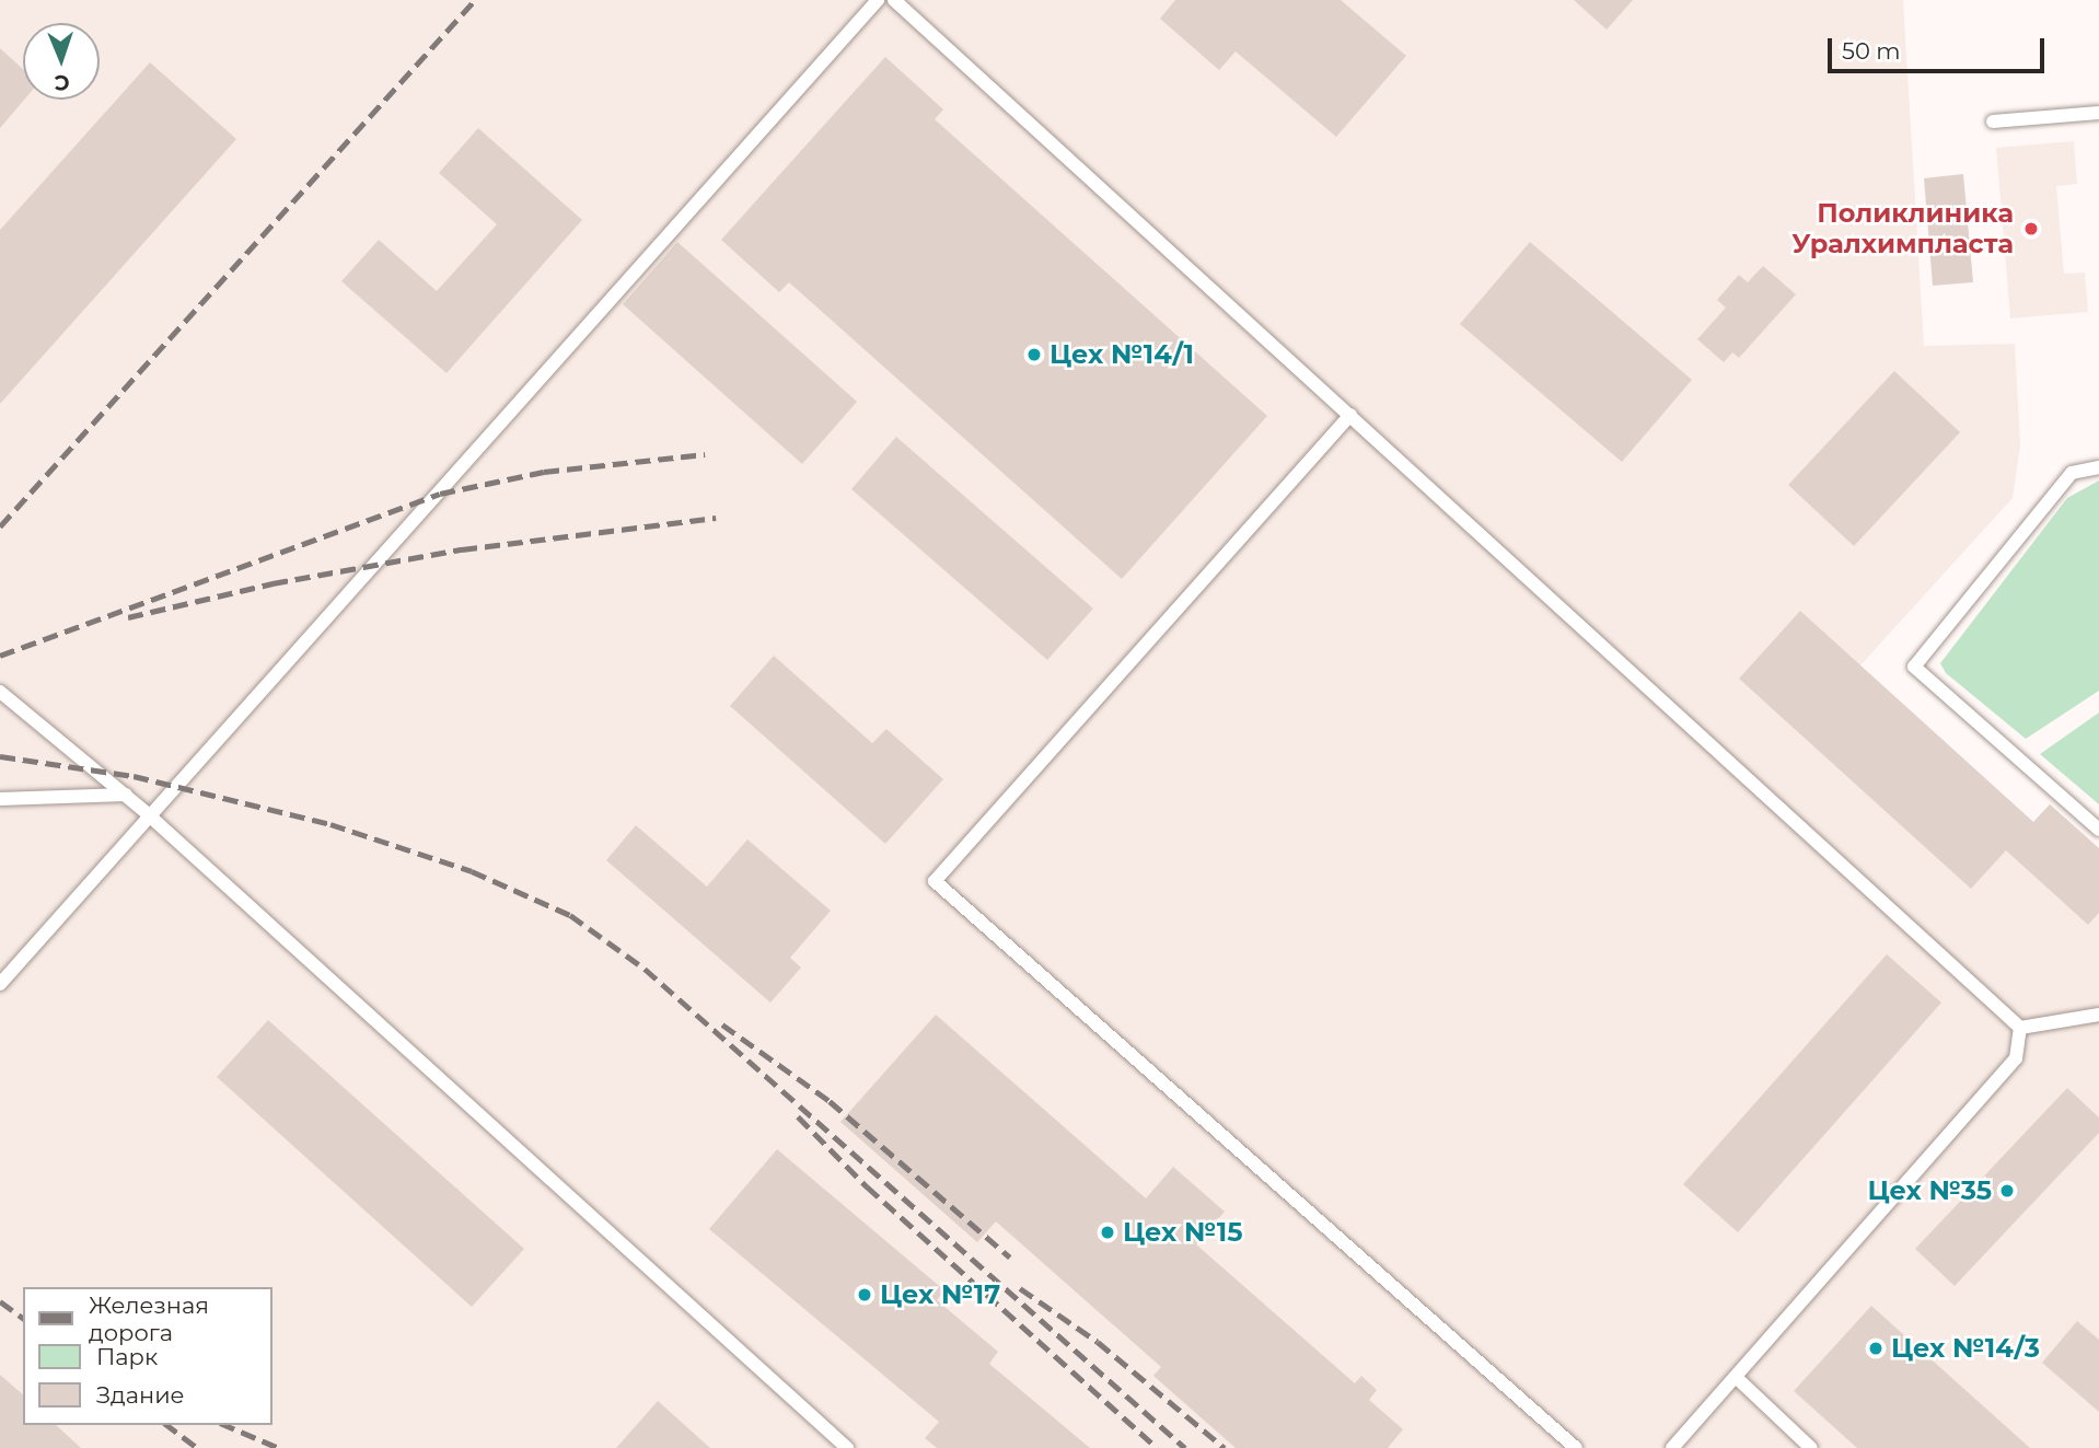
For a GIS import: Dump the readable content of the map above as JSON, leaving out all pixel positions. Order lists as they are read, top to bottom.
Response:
{
  "places": [
    "Поликлиника Уралхимпласта",
    "Цех №14/1",
    "Цех №35",
    "Цех №15",
    "Цех №17",
    "Цех №14/3"
  ],
  "legend": ["Железная дорога", "Парк", "Здание"],
  "scale_bar": "50 m",
  "north": "bottom"
}
